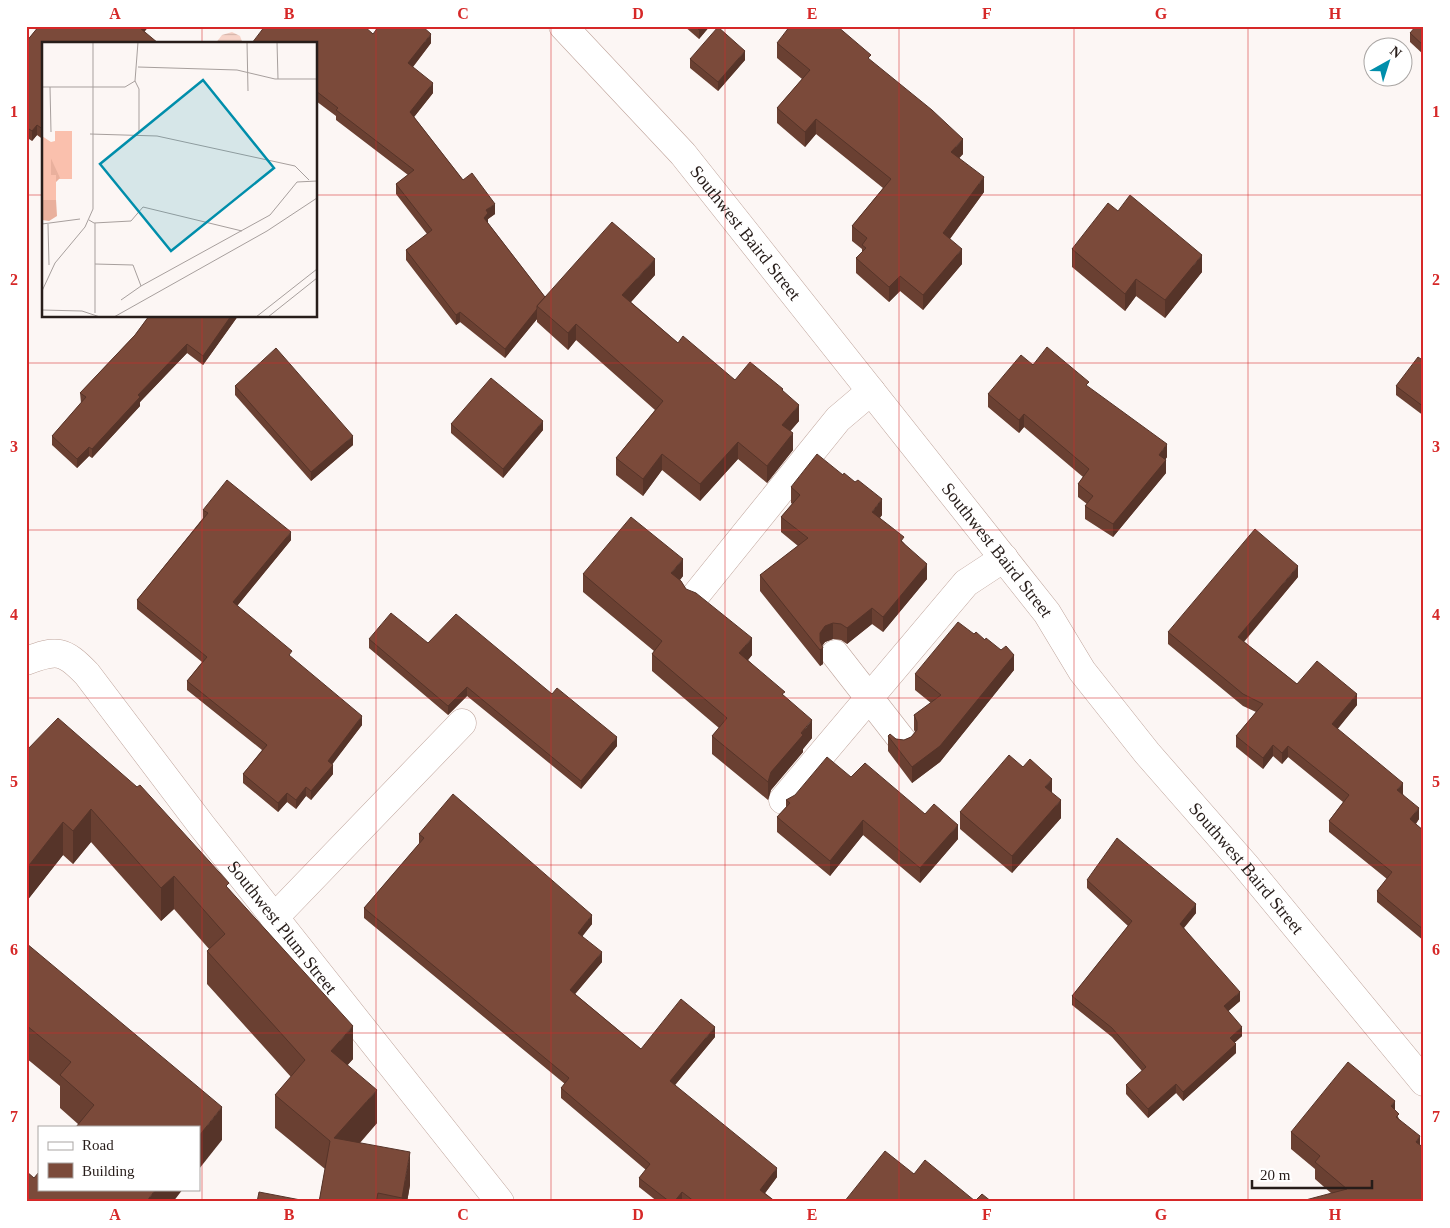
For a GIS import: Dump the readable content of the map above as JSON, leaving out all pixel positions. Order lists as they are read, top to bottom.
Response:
{
  "streets": {
    "street": ["Southwest Baird Street", "Southwest Plum Street"]
  },
  "legend": ["Road", "Building"],
  "scale_bar": "20 m",
  "north": "top right",
  "grid": {
    "columns": [
      "A",
      "B",
      "C",
      "D",
      "E",
      "F",
      "G",
      "H"
    ],
    "rows": [
      "1",
      "2",
      "3",
      "4",
      "5",
      "6",
      "7"
    ]
  }
}
